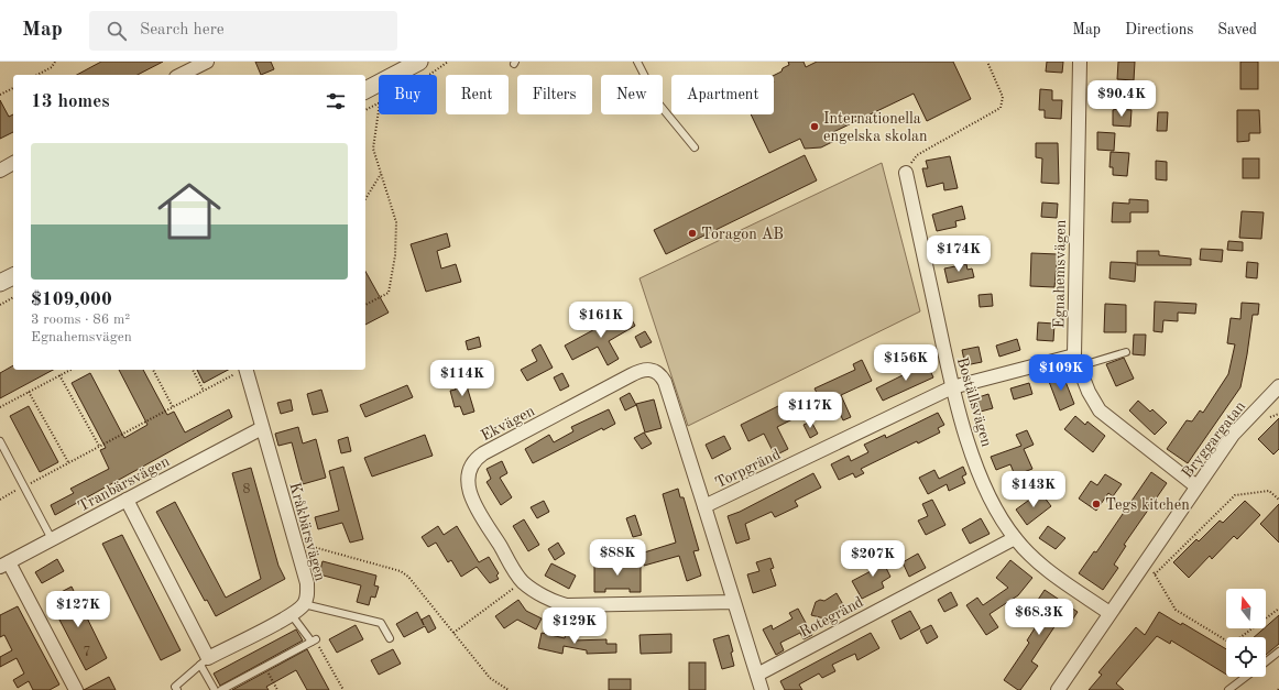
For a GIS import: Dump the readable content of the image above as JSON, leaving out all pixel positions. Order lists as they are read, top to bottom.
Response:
{
  "streets": {
    "street": [
      "Egnahemsvägen",
      "Boställsvägen",
      "Ekvägen",
      "Bryggargatan",
      "Torpgränd",
      "Tranbärsvägen",
      "Kråkbärsvägen",
      "Rotegränd"
    ]
  },
  "crossings": [
    ["Egnahemsvägen", "Bryggargatan"],
    ["Egnahemsvägen", "Torpgränd"],
    ["Boställsvägen", "Bryggargatan"],
    ["Boställsvägen", "Torpgränd"],
    ["Boställsvägen", "Rotegränd"],
    ["Ekvägen", "Torpgränd"],
    ["Ekvägen", "Rotegränd"],
    ["Tranbärsvägen", "Kråkbärsvägen"]
  ],
  "places": ["Internationella engelska skolan", "Toragon AB", "Tegs kitchen"],
  "house_numbers": ["8", "7"],
  "north": "top",
  "page": {
    "header": "Map",
    "search": "Search here",
    "nav": ["Map", "Directions", "Saved"],
    "chip": [
      "Buy",
      "Rent",
      "Filters",
      "New",
      "Apartment"
    ],
    "heading": "13 homes",
    "price": [
      "$90.4K",
      "$174K",
      "$161K",
      "$156K",
      "$109K",
      "$114K",
      "$117K",
      "$143K",
      "$88K",
      "$207K",
      "$127K",
      "$68.3K",
      "$129K"
    ],
    "list": [
      {
        "name": "$109,000",
        "note": "3 rooms · 86 m² · Egnahemsvägen"
      }
    ]
  }
}
